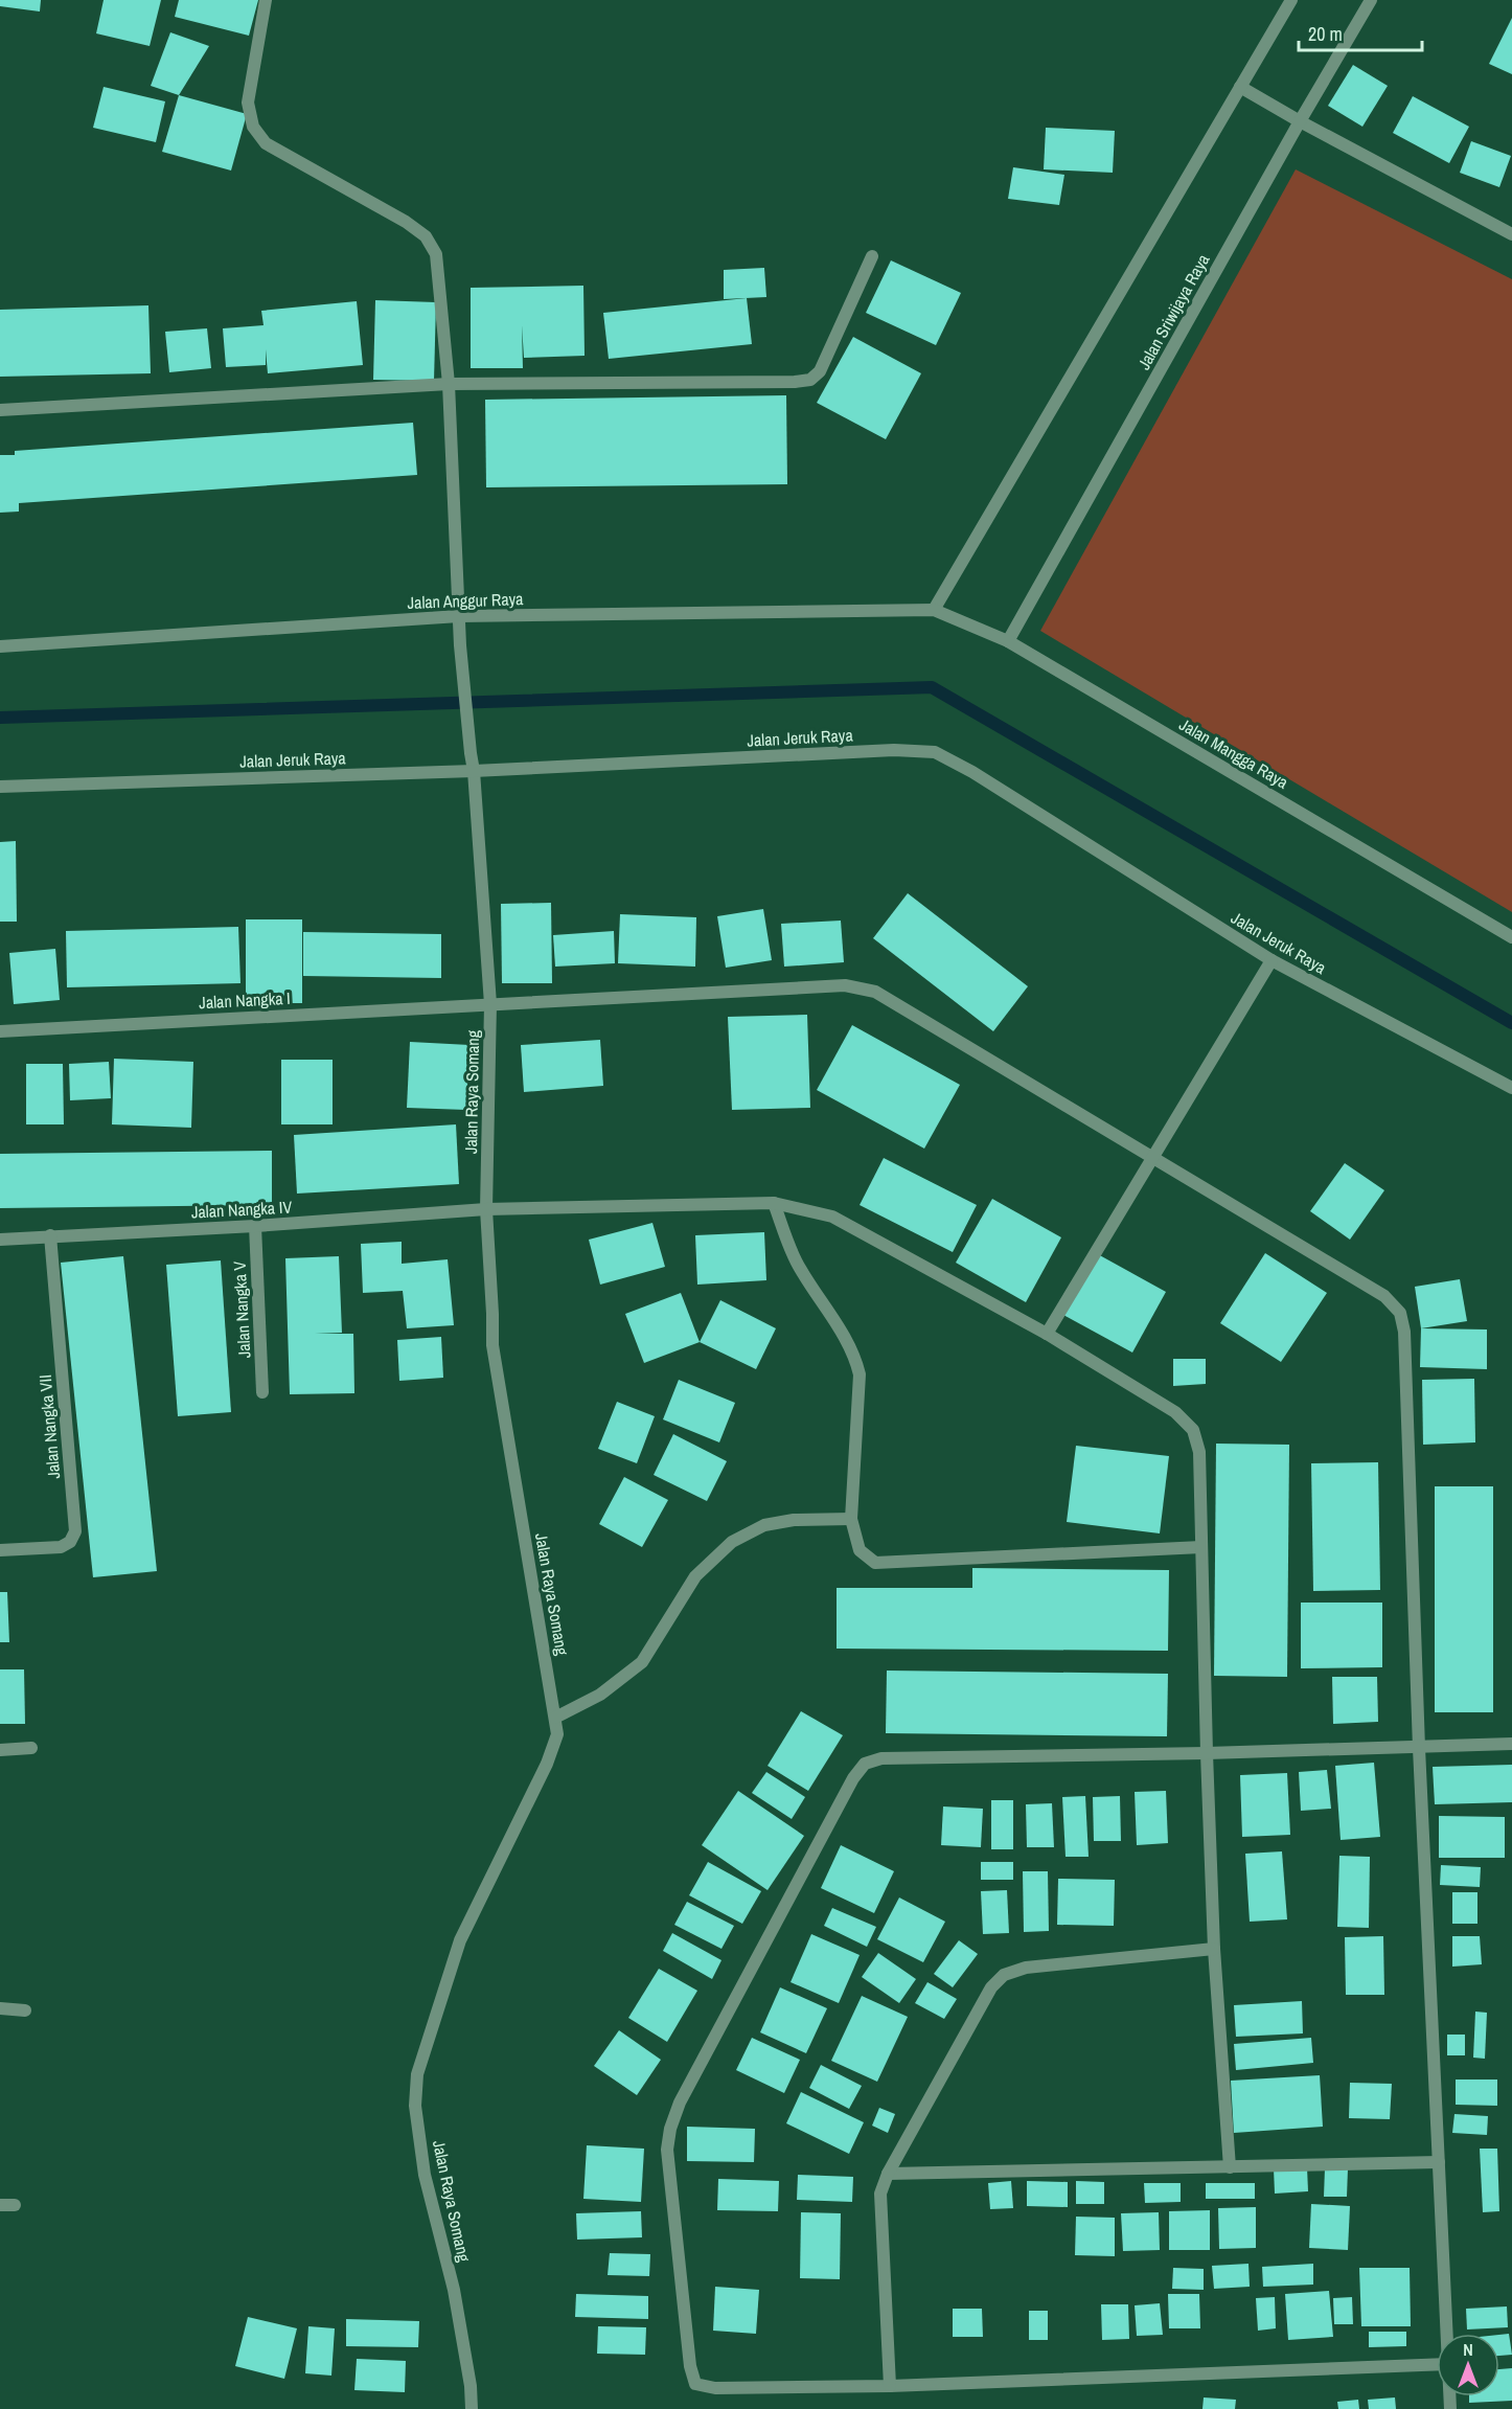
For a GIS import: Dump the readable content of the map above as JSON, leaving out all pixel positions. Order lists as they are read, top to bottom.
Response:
{
  "streets": {
    "street": [
      "Jalan Sriwijaya Raya",
      "Jalan Anggur Raya",
      "Jalan Jeruk Raya",
      "Jalan Mangga Raya",
      "Jalan Nangka I",
      "Jalan Raya Somang",
      "Jalan Nangka IV",
      "Jalan Nangka V",
      "Jalan Nangka VII"
    ]
  },
  "crossings": [
    ["Jalan Sriwijaya Raya", "Jalan Mangga Raya"],
    ["Jalan Anggur Raya", "Jalan Mangga Raya"],
    ["Jalan Anggur Raya", "Jalan Raya Somang"],
    ["Jalan Jeruk Raya", "Jalan Raya Somang"],
    ["Jalan Nangka I", "Jalan Raya Somang"],
    ["Jalan Raya Somang", "Jalan Nangka IV"],
    ["Jalan Nangka IV", "Jalan Nangka V"],
    ["Jalan Nangka IV", "Jalan Nangka VII"]
  ],
  "scale_bar": "20 m",
  "north": "top"
}
